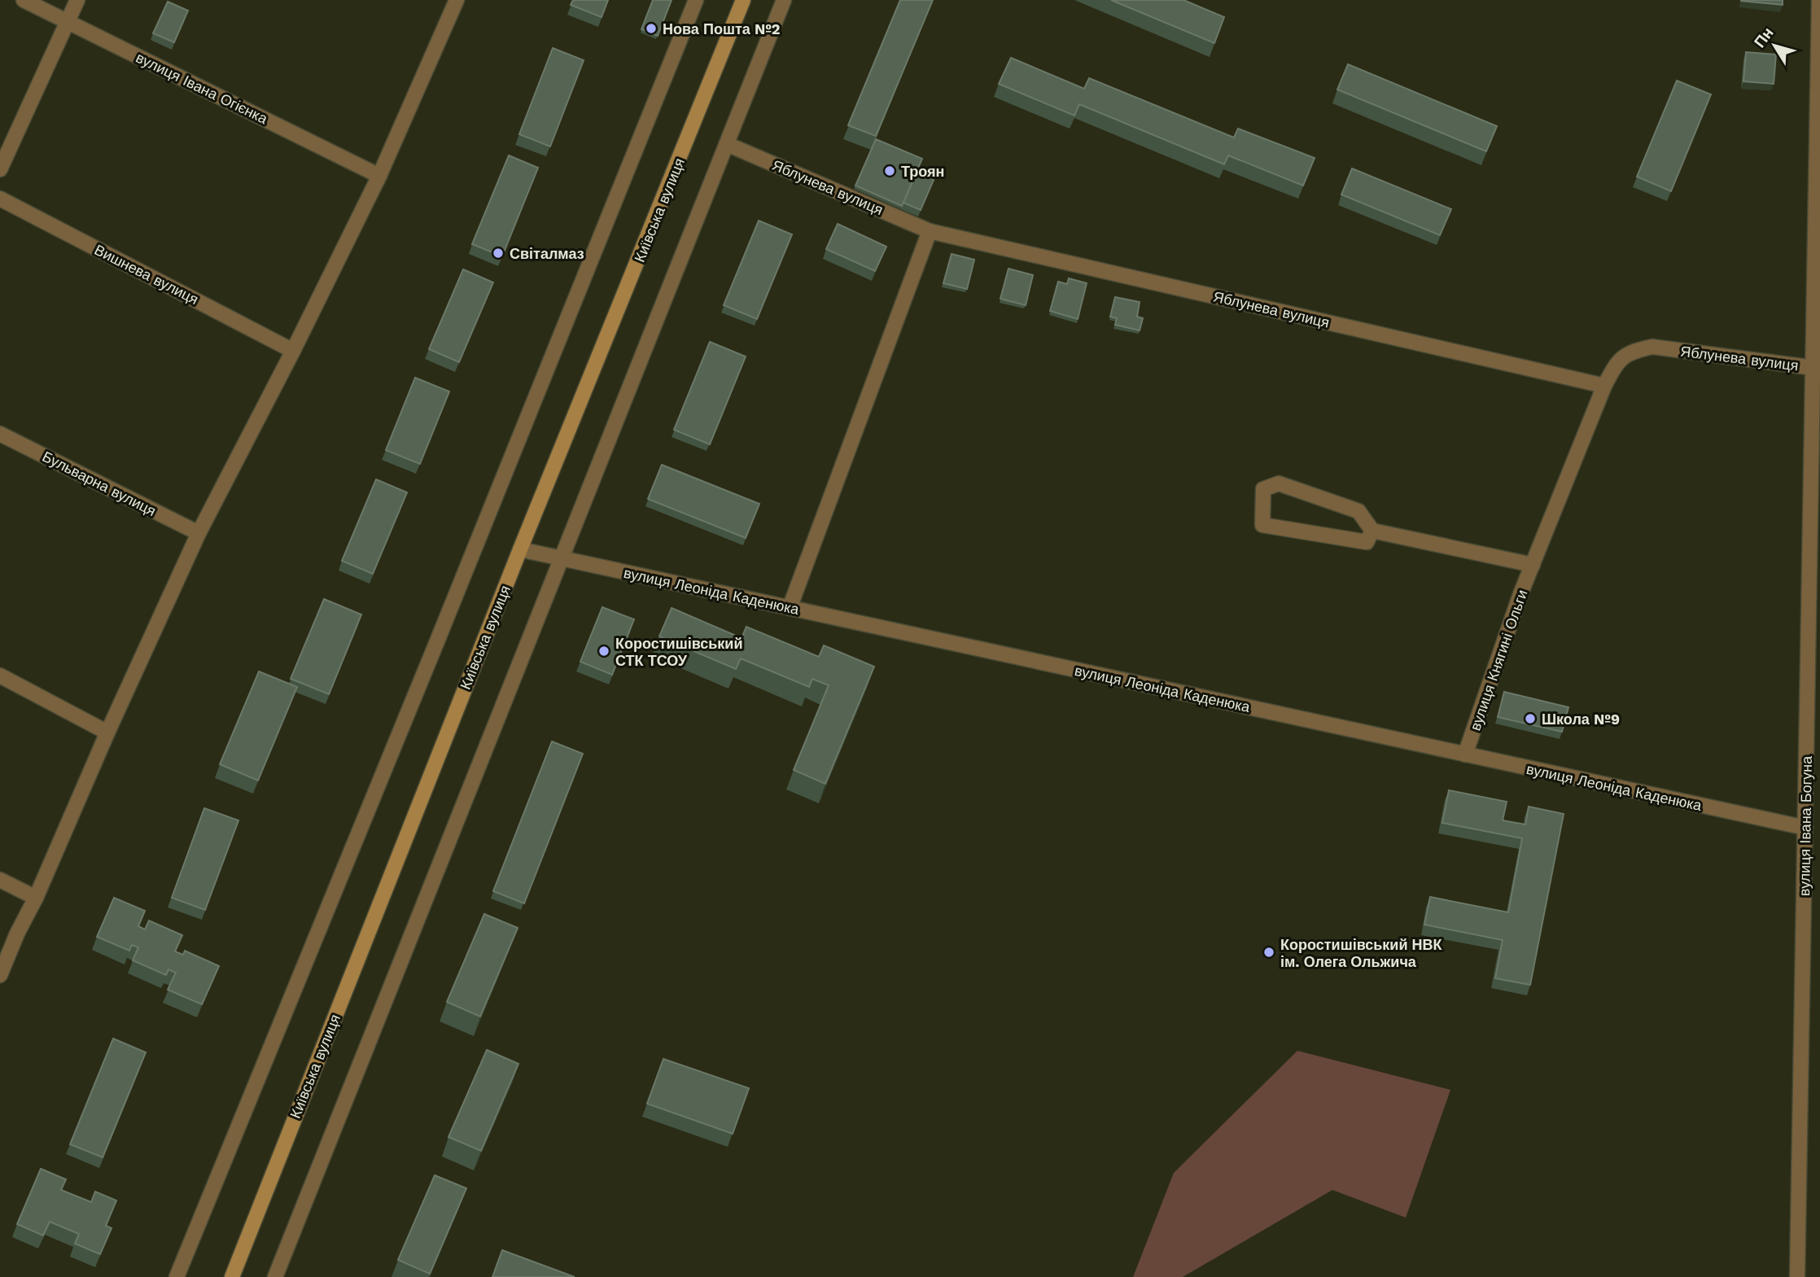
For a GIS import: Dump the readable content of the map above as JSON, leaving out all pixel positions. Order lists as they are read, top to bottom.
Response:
{
  "streets": {
    "main road": ["Київська вулиця"],
    "street": [
      "вулиця Івана Огієнка",
      "Яблунева вулиця",
      "Вишнева вулиця",
      "Бульварна вулиця",
      "вулиця Леоніда Каденюка",
      "вулиця Княгині Ольги",
      "вулиця Івана Богуна"
    ]
  },
  "crossings": [
    ["Яблунева вулиця", "вулиця Княгині Ольги"],
    ["Яблунева вулиця", "вулиця Івана Богуна"],
    ["Київська вулиця", "вулиця Леоніда Каденюка"],
    ["вулиця Леоніда Каденюка", "вулиця Княгині Ольги"],
    ["вулиця Леоніда Каденюка", "вулиця Івана Богуна"]
  ],
  "places": [
    "Нова Пошта №2",
    "Троян",
    "Світалмаз",
    "Коростишівський СТК ТСОУ",
    "Школа №9",
    "Коростишівський НВК ім. Олега Ольжича"
  ],
  "north": "top left"
}
